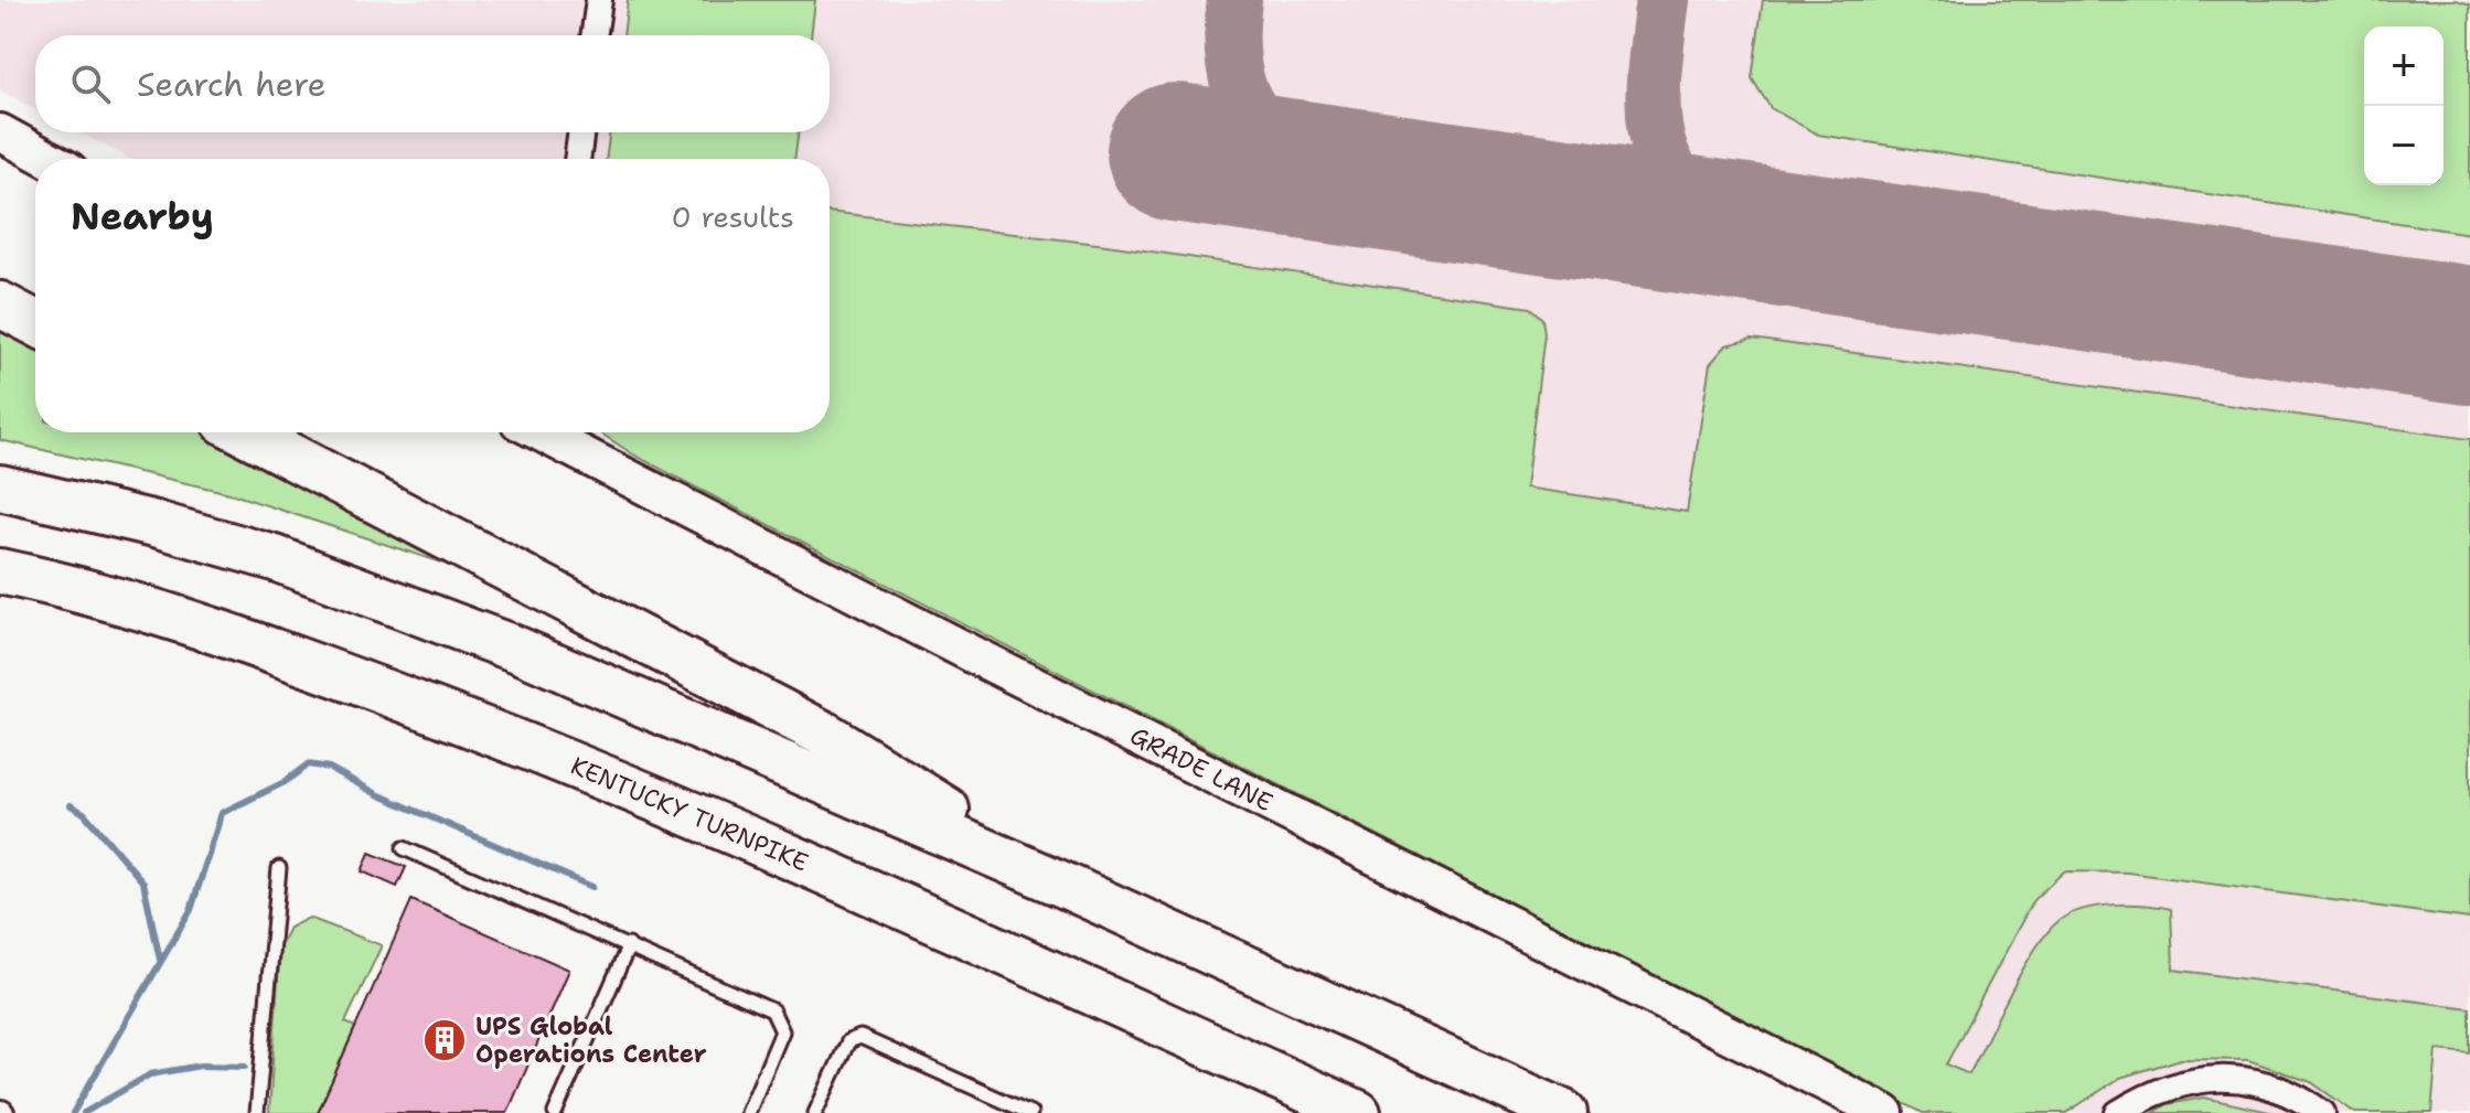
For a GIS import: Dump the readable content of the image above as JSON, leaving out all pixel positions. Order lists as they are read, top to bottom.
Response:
{
  "streets": {
    "highway": ["KENTUCKY TURNPIKE"],
    "main road": ["GRADE LANE"]
  },
  "places": {
    "building": ["UPS Global Operations Center"]
  },
  "page": {
    "map_buttons": ["+", "−"],
    "search": "Search here",
    "heading": ["Nearby", "0 results"]
  }
}
